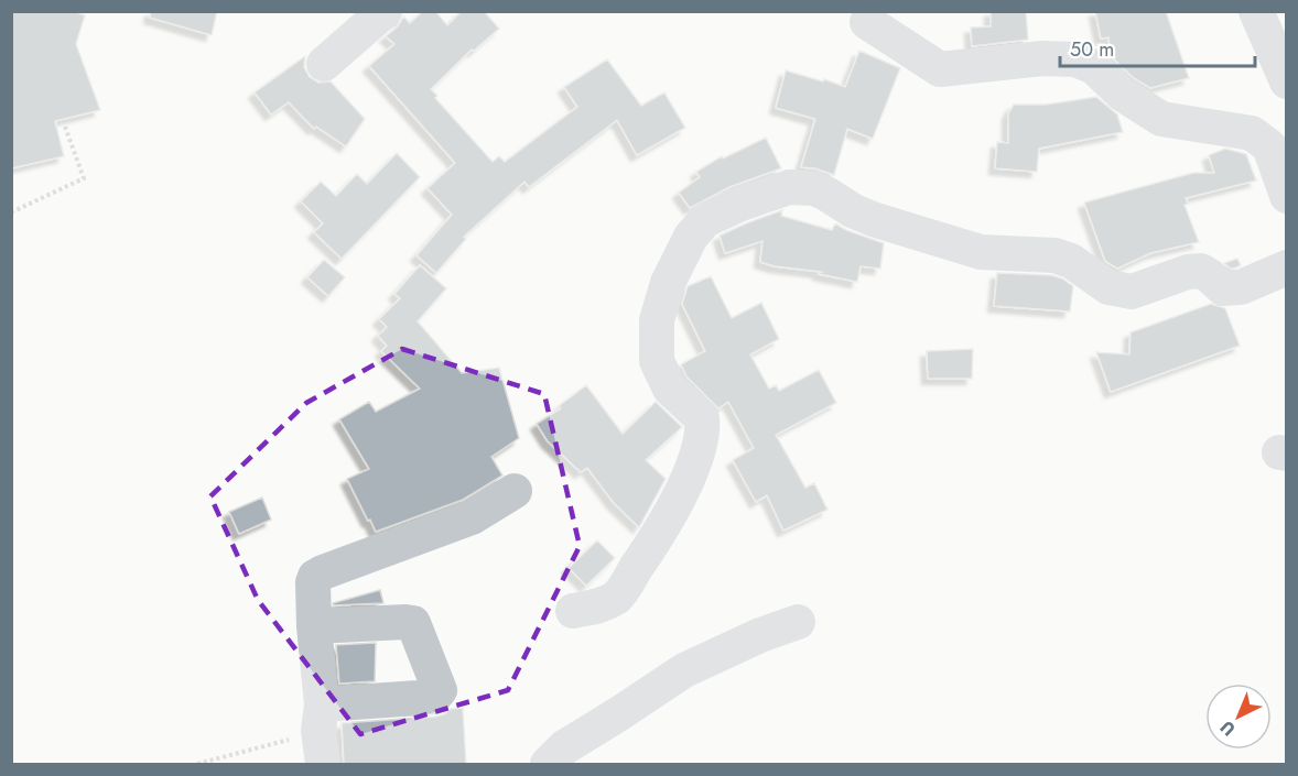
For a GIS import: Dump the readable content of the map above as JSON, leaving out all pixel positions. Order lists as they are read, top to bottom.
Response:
{
  "scale_bar": "50 m",
  "north": "bottom left"
}
